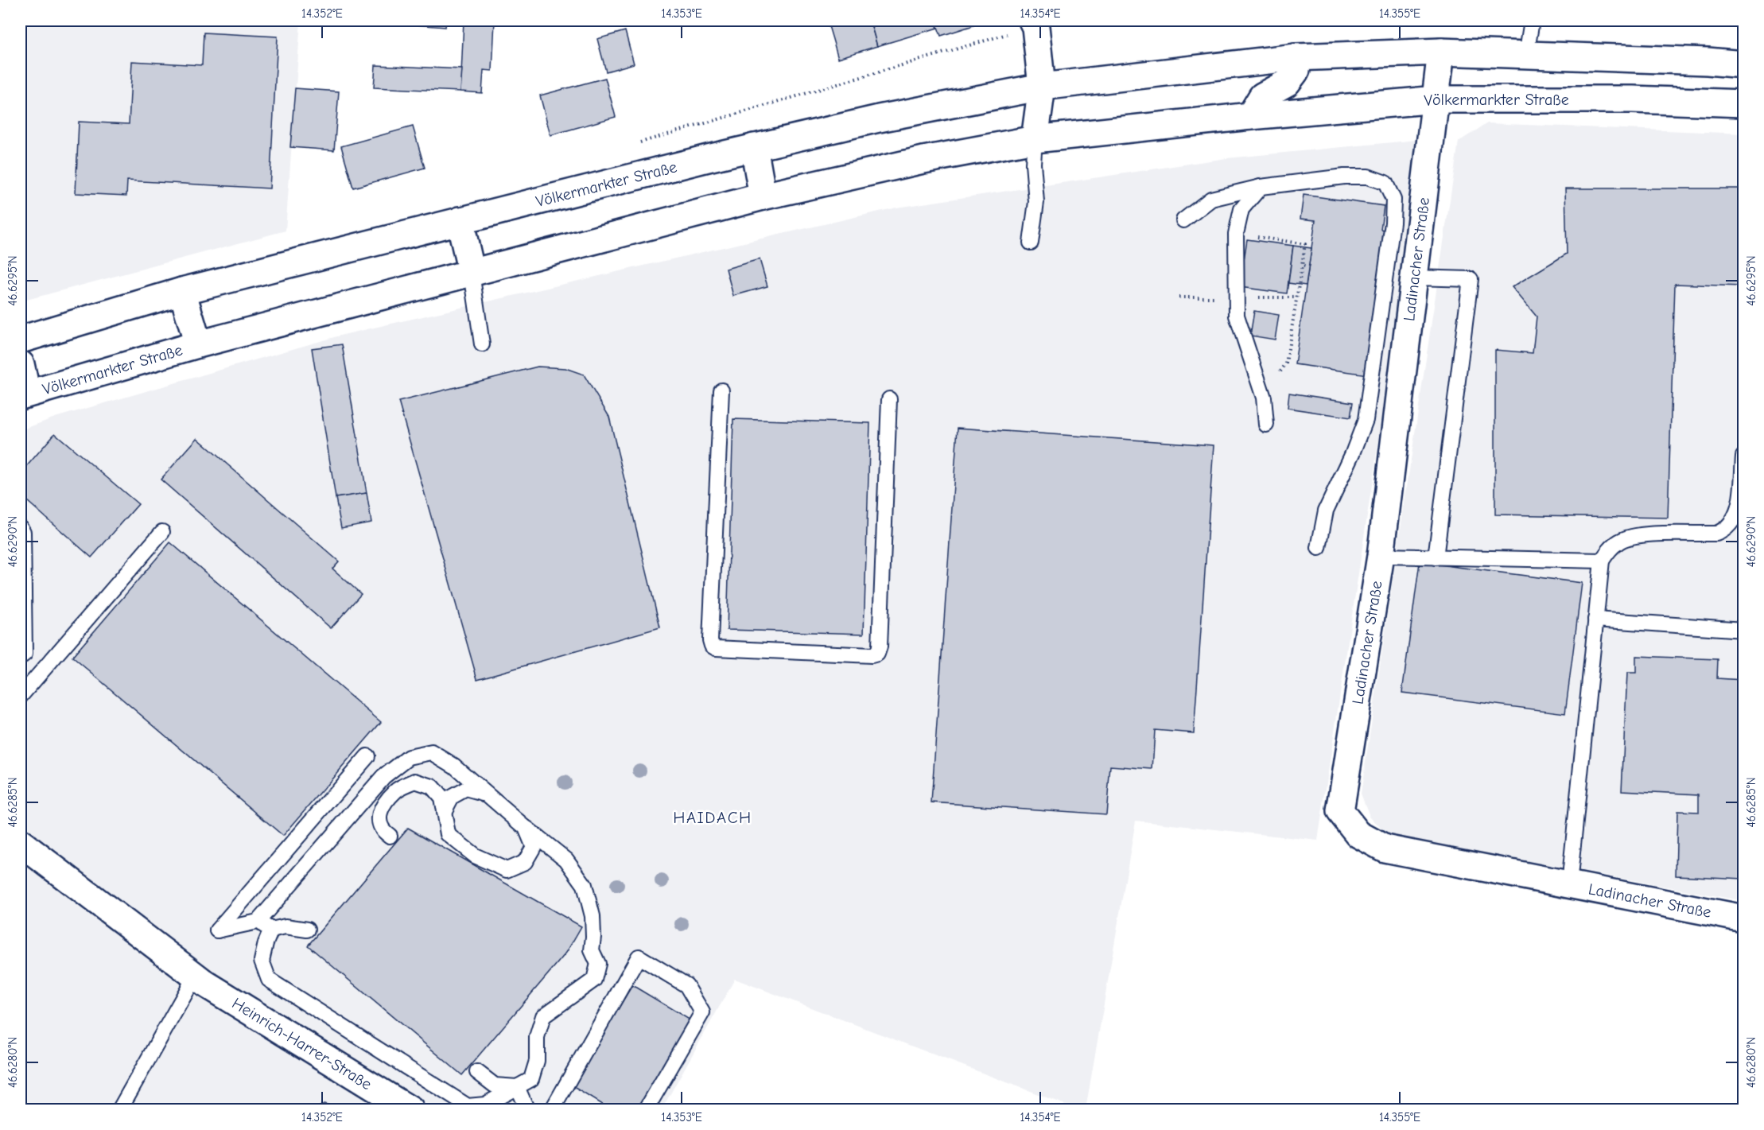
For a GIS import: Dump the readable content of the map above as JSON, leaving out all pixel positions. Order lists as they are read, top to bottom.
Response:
{
  "streets": {
    "main road": ["Völkermarkter Straße", "Ladinacher Straße", "Heinrich-Harrer-Straße"]
  },
  "crossings": [
    ["Völkermarkter Straße", "Ladinacher Straße"]
  ],
  "districts": ["HAIDACH"],
  "coordinates": [
    "14.352°E",
    "14.353°E",
    "14.354°E",
    "14.355°E",
    "46.6295°N",
    "46.6290°N",
    "46.6285°N",
    "46.6280°N"
  ]
}
